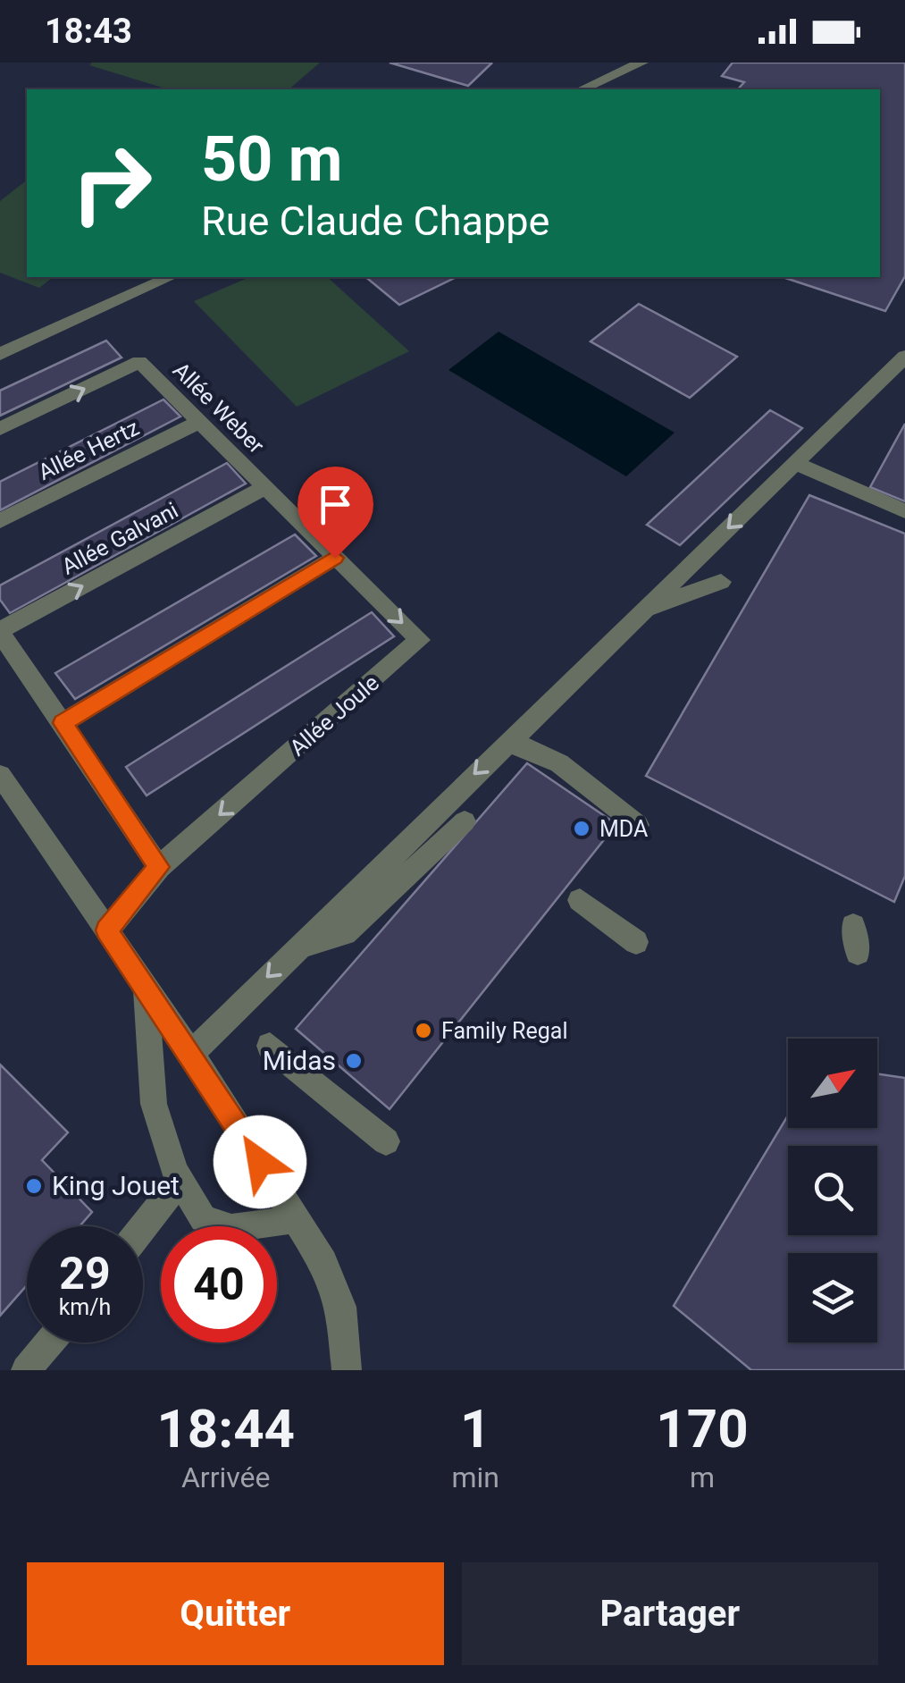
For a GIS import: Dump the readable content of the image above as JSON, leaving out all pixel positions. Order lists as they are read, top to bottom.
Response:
{
  "streets": {
    "street": [
      "Allée Weber",
      "Allée Hertz",
      "Allée Galvani",
      "Allée Joule"
    ]
  },
  "crossings": [
    ["Allée Weber", "Allée Hertz"],
    ["Allée Weber", "Allée Galvani"],
    ["Allée Weber", "Allée Joule"]
  ],
  "places": [
    "MDA",
    "Family Regal",
    "Midas",
    "King Jouet"
  ],
  "north": "top right",
  "page": {
    "status": "18:43",
    "turn": ["50 m", "Rue Claude Chappe"],
    "speed": "29 km/h",
    "limit": "40",
    "eta": [
      "18:44",
      "Arrivée",
      "1",
      "min",
      "170",
      "m"
    ],
    "buttons": ["Quitter", "Partager"]
  }
}
